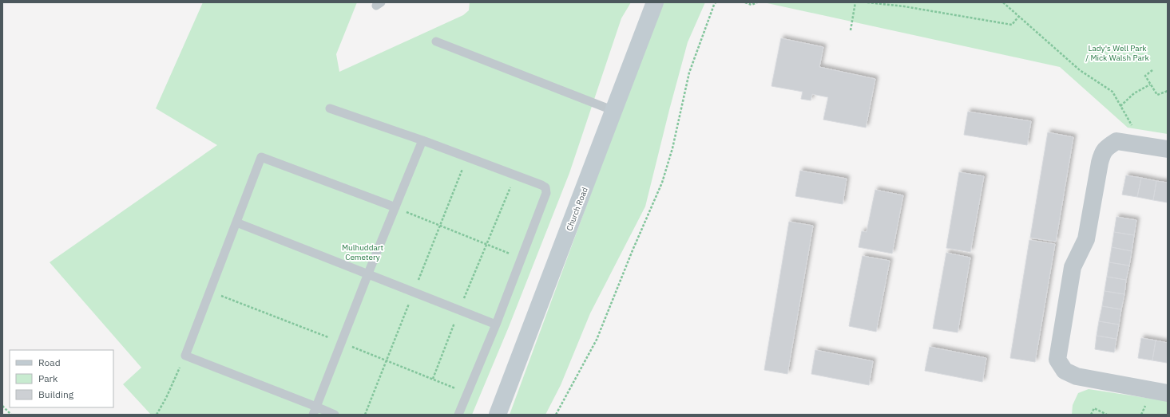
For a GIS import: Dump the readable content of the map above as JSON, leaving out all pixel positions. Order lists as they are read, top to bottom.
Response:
{
  "streets": {
    "street": ["Church Road"]
  },
  "parks": ["Lady's Well Park / Mick Walsh Park", "Mulhuddart Cemetery"],
  "legend": ["Road", "Park", "Building"]
}
